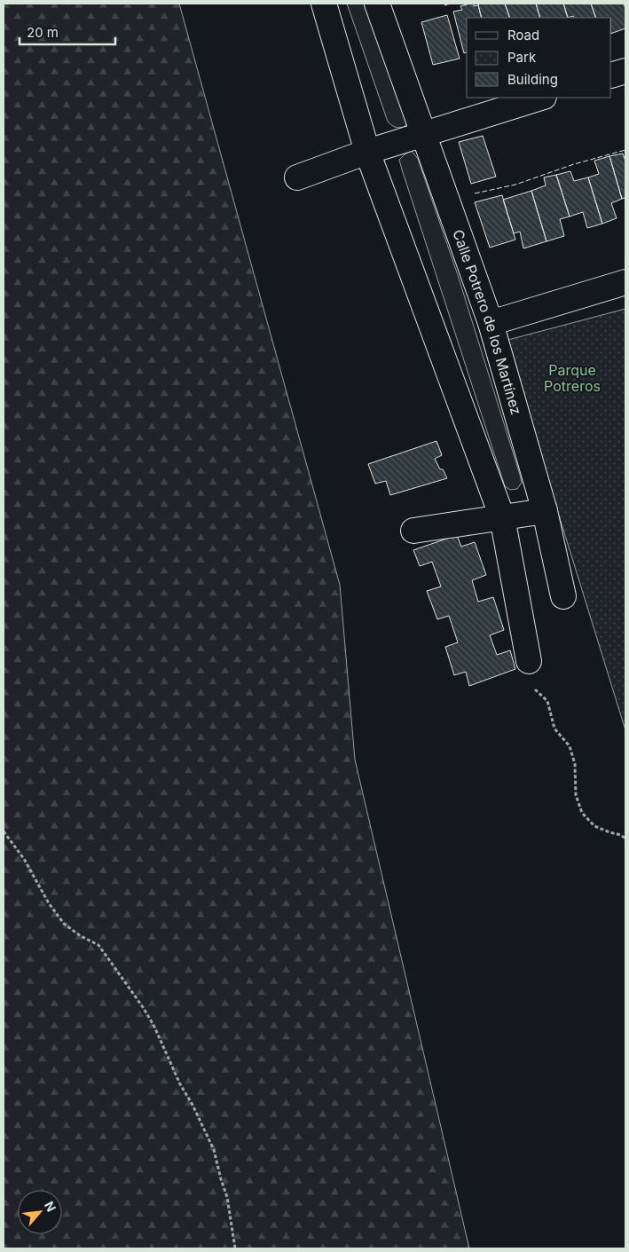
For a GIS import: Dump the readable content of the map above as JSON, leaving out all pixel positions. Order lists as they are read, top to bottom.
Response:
{
  "streets": {
    "street": ["Calle Potrero de los Martínez"]
  },
  "parks": ["Parque Potreros"],
  "legend": ["Road", "Park", "Building"],
  "scale_bar": "20 m",
  "north": "top right"
}
